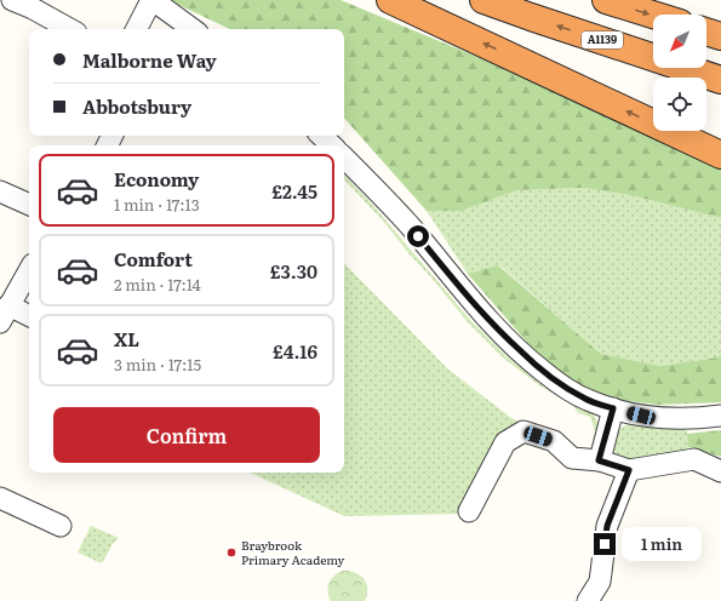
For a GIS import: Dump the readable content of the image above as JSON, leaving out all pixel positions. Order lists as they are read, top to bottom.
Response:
{
  "streets": {
    "highway": ["A1139"]
  },
  "places": ["Braybrook Primary Academy"],
  "north": "bottom left",
  "page": {
    "banner": ["Malborne Way", "Abbotsbury"],
    "list": [
      {
        "name": "Economy",
        "note": "1 min · 17:13",
        "value": "£2.45"
      },
      {
        "name": "Comfort",
        "note": "2 min · 17:14",
        "value": "£3.30"
      },
      {
        "name": "XL",
        "note": "3 min · 17:15",
        "value": "£4.16"
      }
    ],
    "buttons": "Confirm",
    "bubble": "1 min"
  }
}
